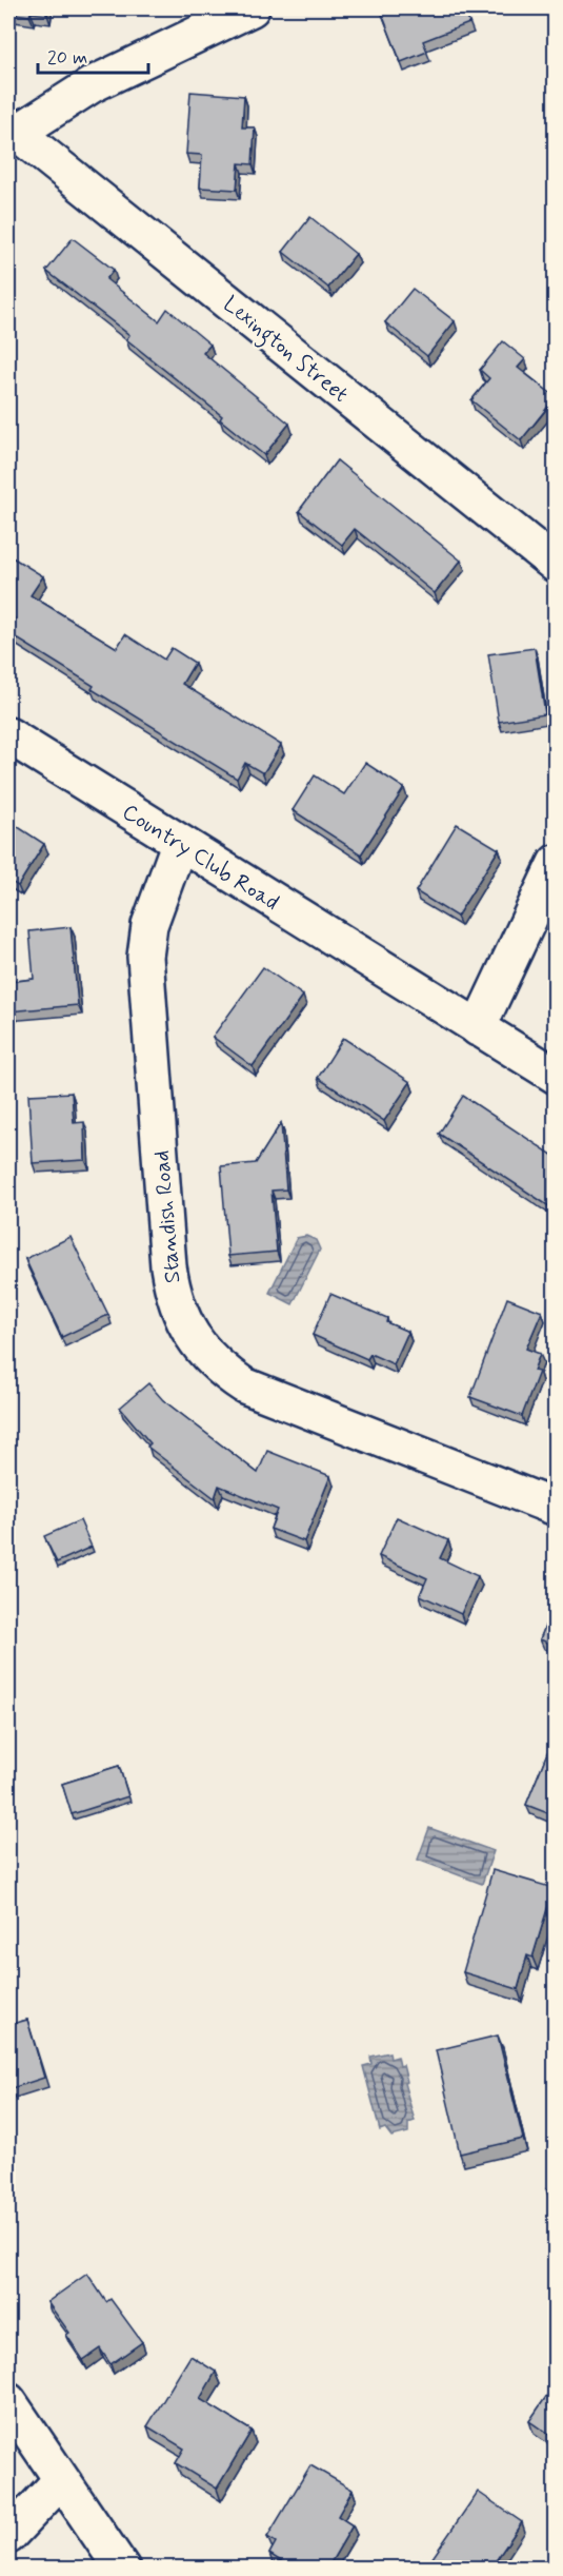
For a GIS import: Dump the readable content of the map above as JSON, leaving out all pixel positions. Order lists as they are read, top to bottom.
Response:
{
  "streets": {
    "street": ["Lexington Street", "Country Club Road", "Standish Road"]
  },
  "crossings": [
    ["Country Club Road", "Standish Road"]
  ],
  "scale_bar": "20 m"
}
